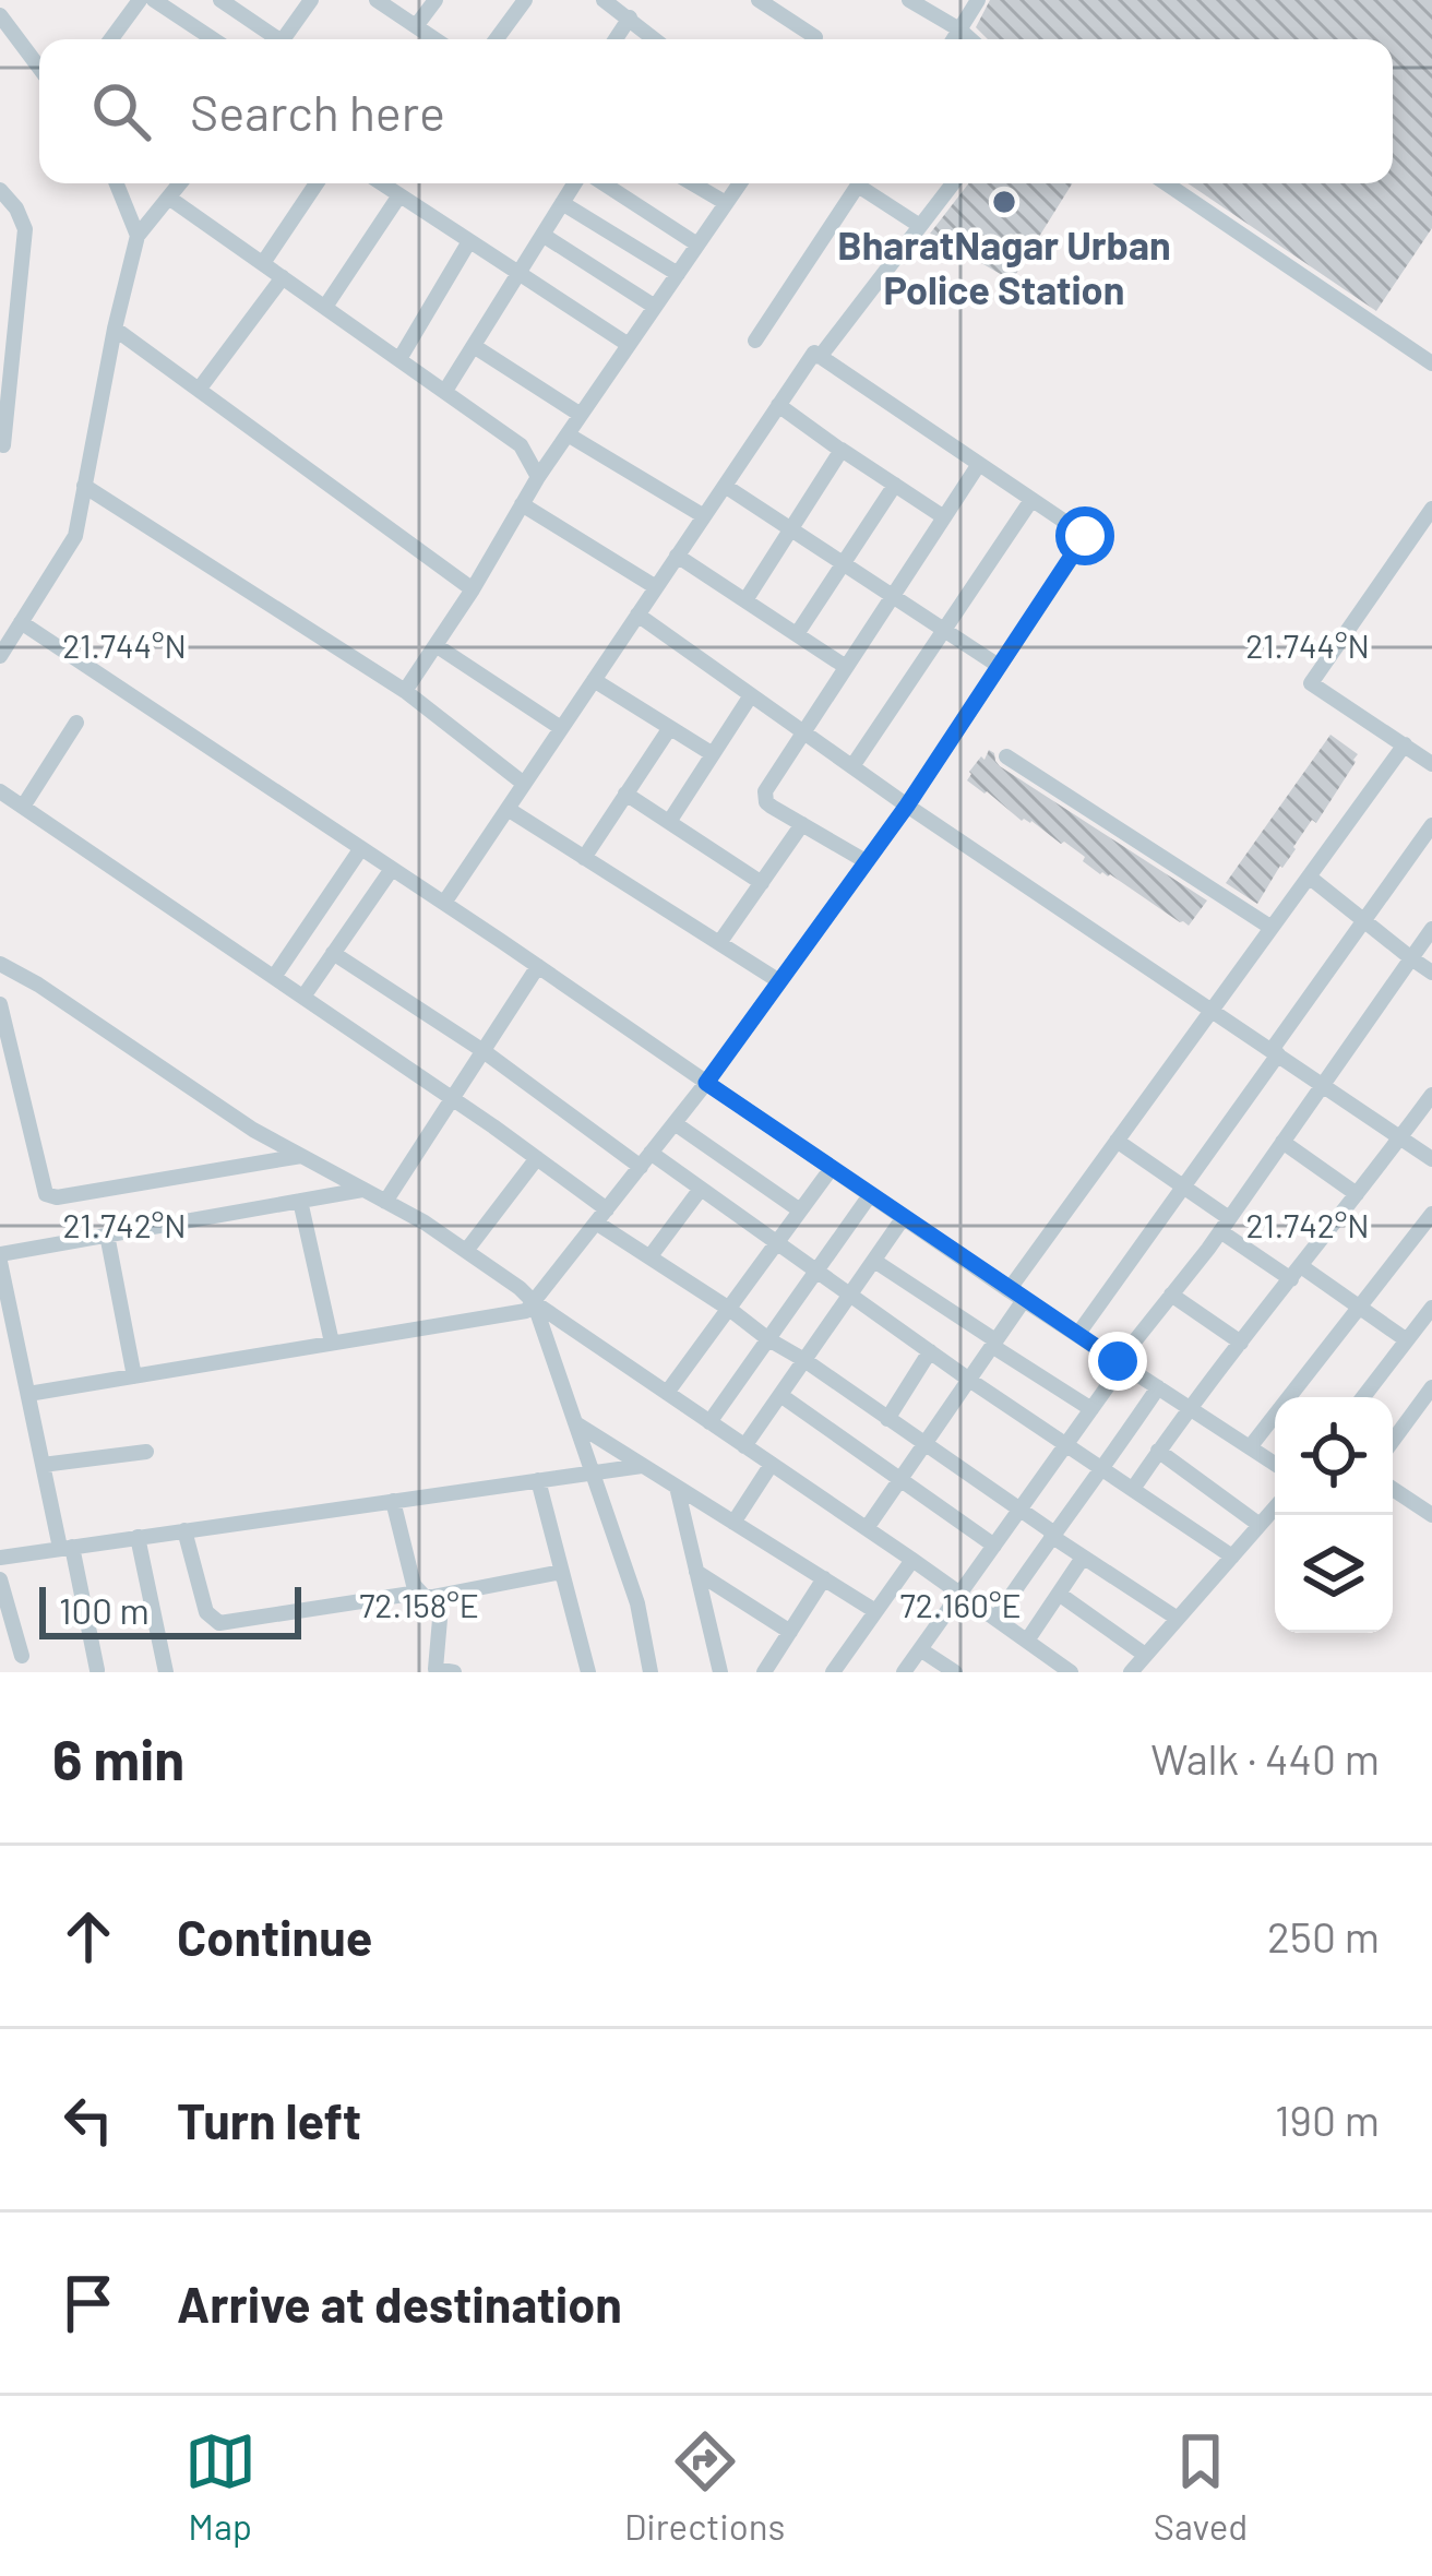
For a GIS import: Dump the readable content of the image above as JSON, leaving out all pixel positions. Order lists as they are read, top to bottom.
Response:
{
  "places": ["BharatNagar Urban Police Station"],
  "scale_bar": "100 m",
  "page": {
    "search": "Search here",
    "scale": "100 m",
    "heading": ["6 min", "Walk · 440 m"],
    "list": [
      ["Continue", "250 m"],
      ["Turn left", "190 m"],
      "Arrive at destination"
    ],
    "nav": ["Map", "Directions", "Saved"]
  },
  "coordinates": [
    "21.744°N",
    "21.742°N",
    "72.158°E",
    "72.160°E"
  ]
}
